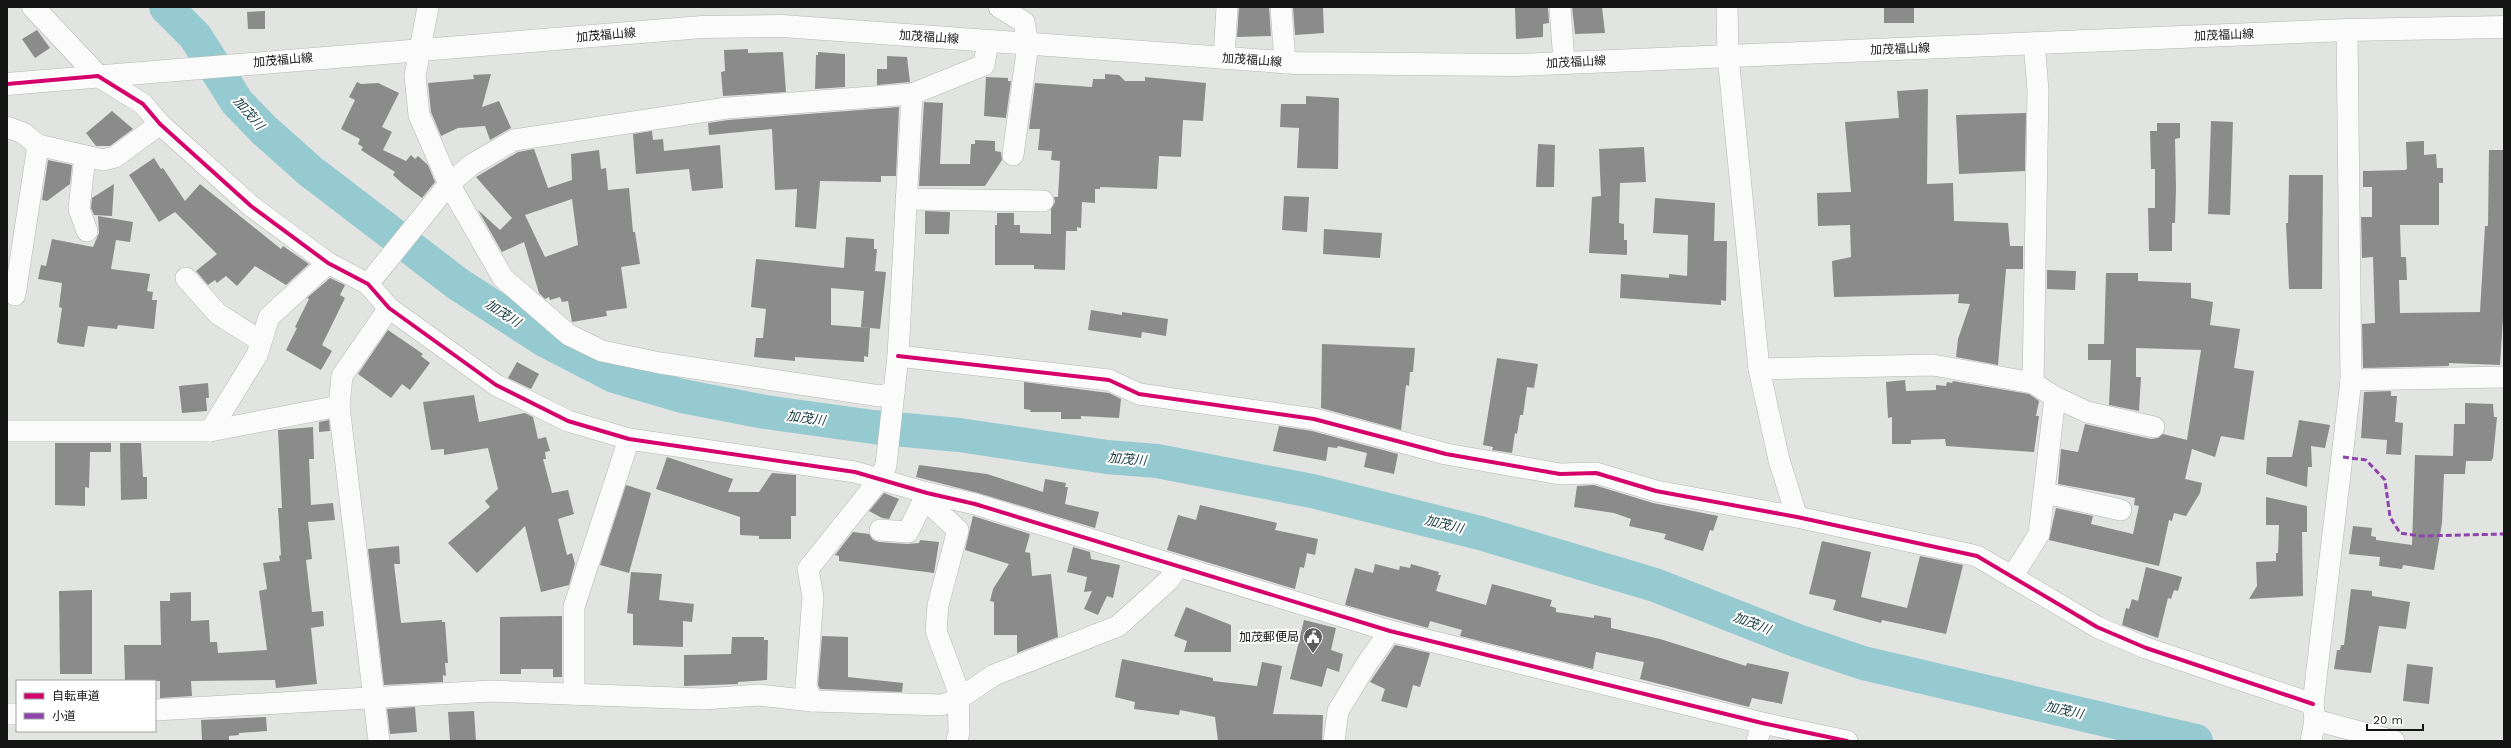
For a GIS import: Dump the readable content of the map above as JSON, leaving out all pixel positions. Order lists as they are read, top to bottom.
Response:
{
  "streets": {
    "main road": ["加茂福山線"]
  },
  "water": ["加茂川"],
  "places": {
    "public building": ["加茂郵便局"]
  },
  "legend": ["自転車道", "小道"],
  "scale_bar": "20 m"
}
